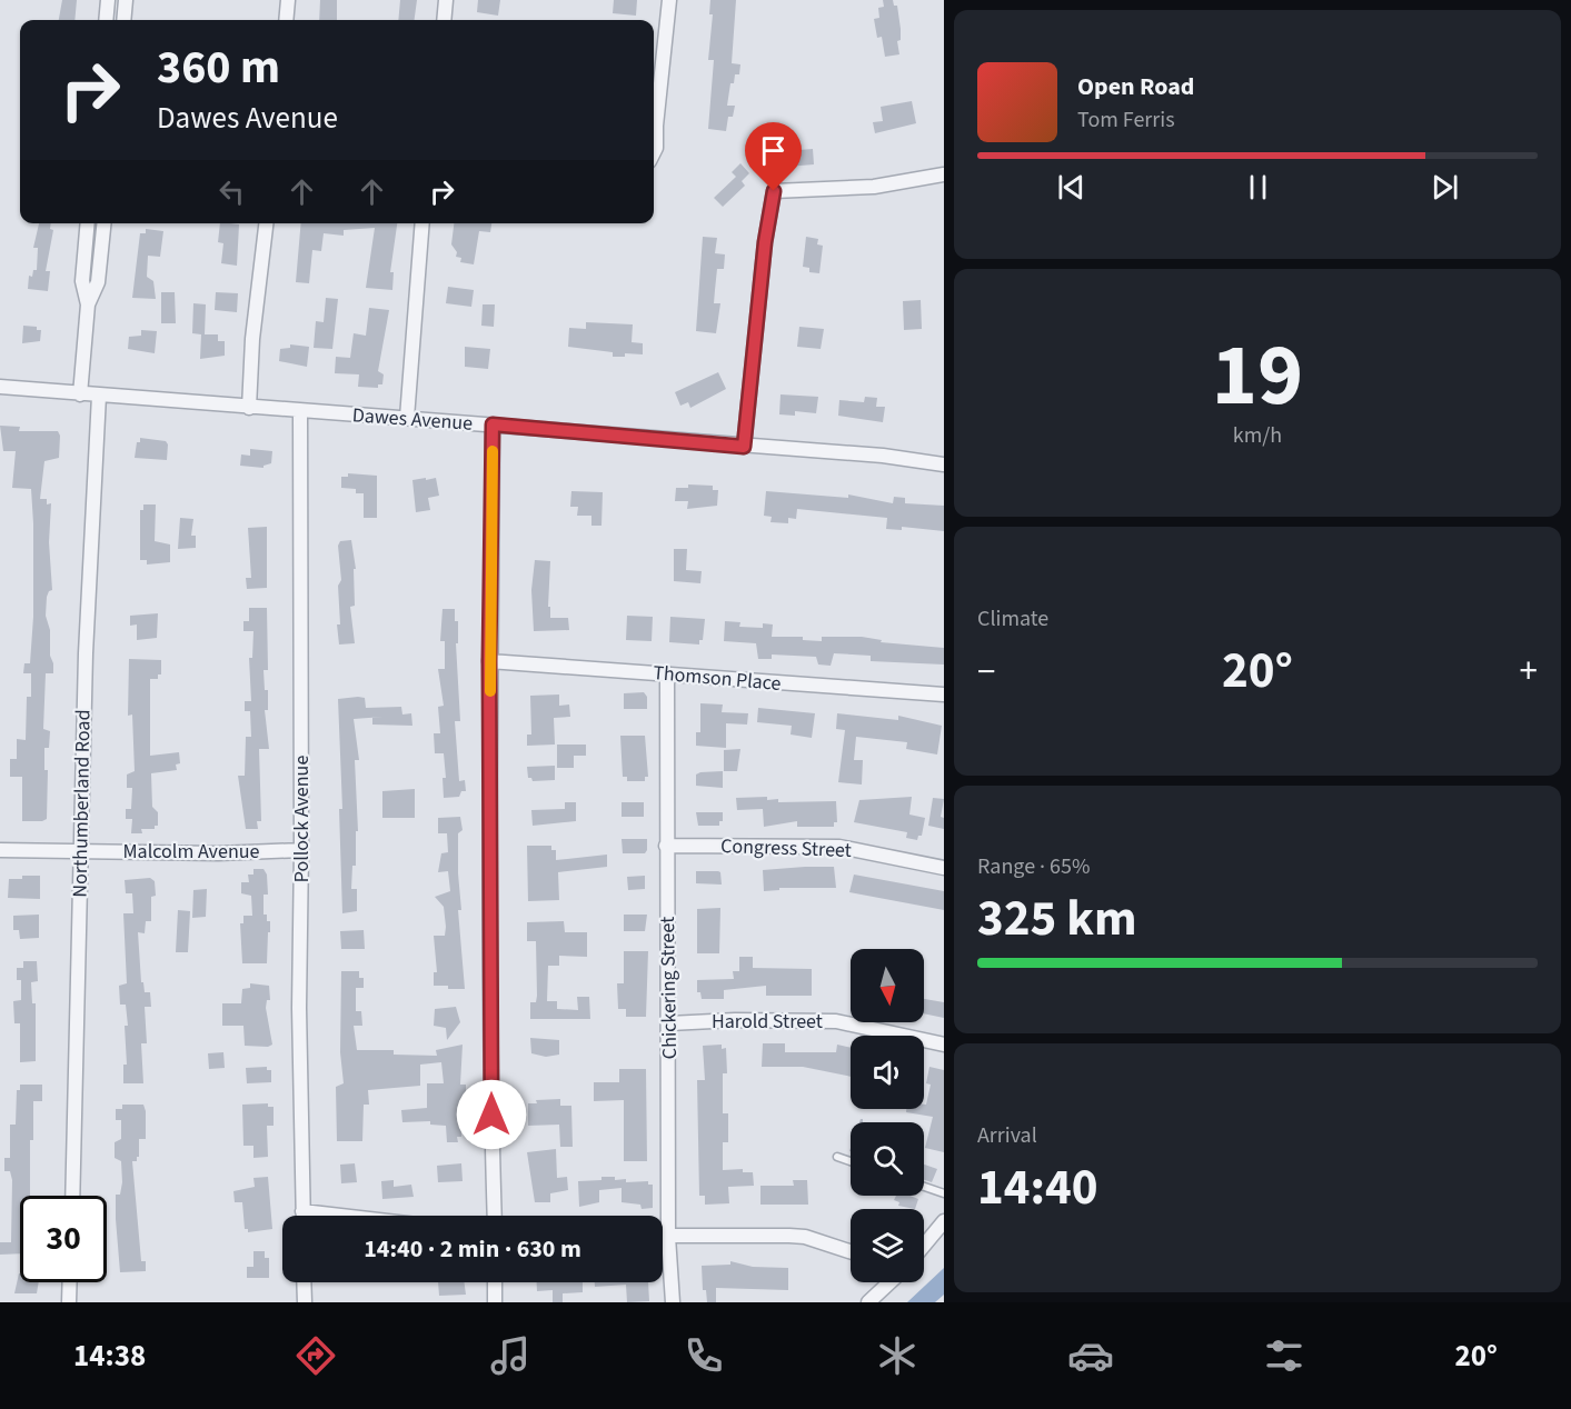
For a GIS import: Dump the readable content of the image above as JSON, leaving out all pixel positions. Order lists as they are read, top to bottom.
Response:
{
  "streets": {
    "street": [
      "Dawes Avenue",
      "Thomson Place",
      "Northumberland Road",
      "Pollock Avenue",
      "Congress Street",
      "Malcolm Avenue",
      "Chickering Street",
      "Harold Street"
    ]
  },
  "crossings": [
    ["Dawes Avenue", "Northumberland Road"],
    ["Dawes Avenue", "Pollock Avenue"],
    ["Thomson Place", "Chickering Street"],
    ["Northumberland Road", "Malcolm Avenue"],
    ["Pollock Avenue", "Malcolm Avenue"],
    ["Congress Street", "Chickering Street"],
    ["Chickering Street", "Harold Street"]
  ],
  "north": "bottom",
  "page": {
    "turn": ["360 m", "Dawes Avenue"],
    "song": ["Open Road", "Tom Ferris"],
    "tile": [
      ["19", "km/h"],
      "Climate",
      ["Range · 65%", "325 km"],
      ["Arrival", "14:40"]
    ],
    "heat": ["−", "20°", "+"],
    "limit": "30",
    "trip": "14:40 · 2 min · 630 m",
    "tabs": ["14:38", "20°"]
  }
}
